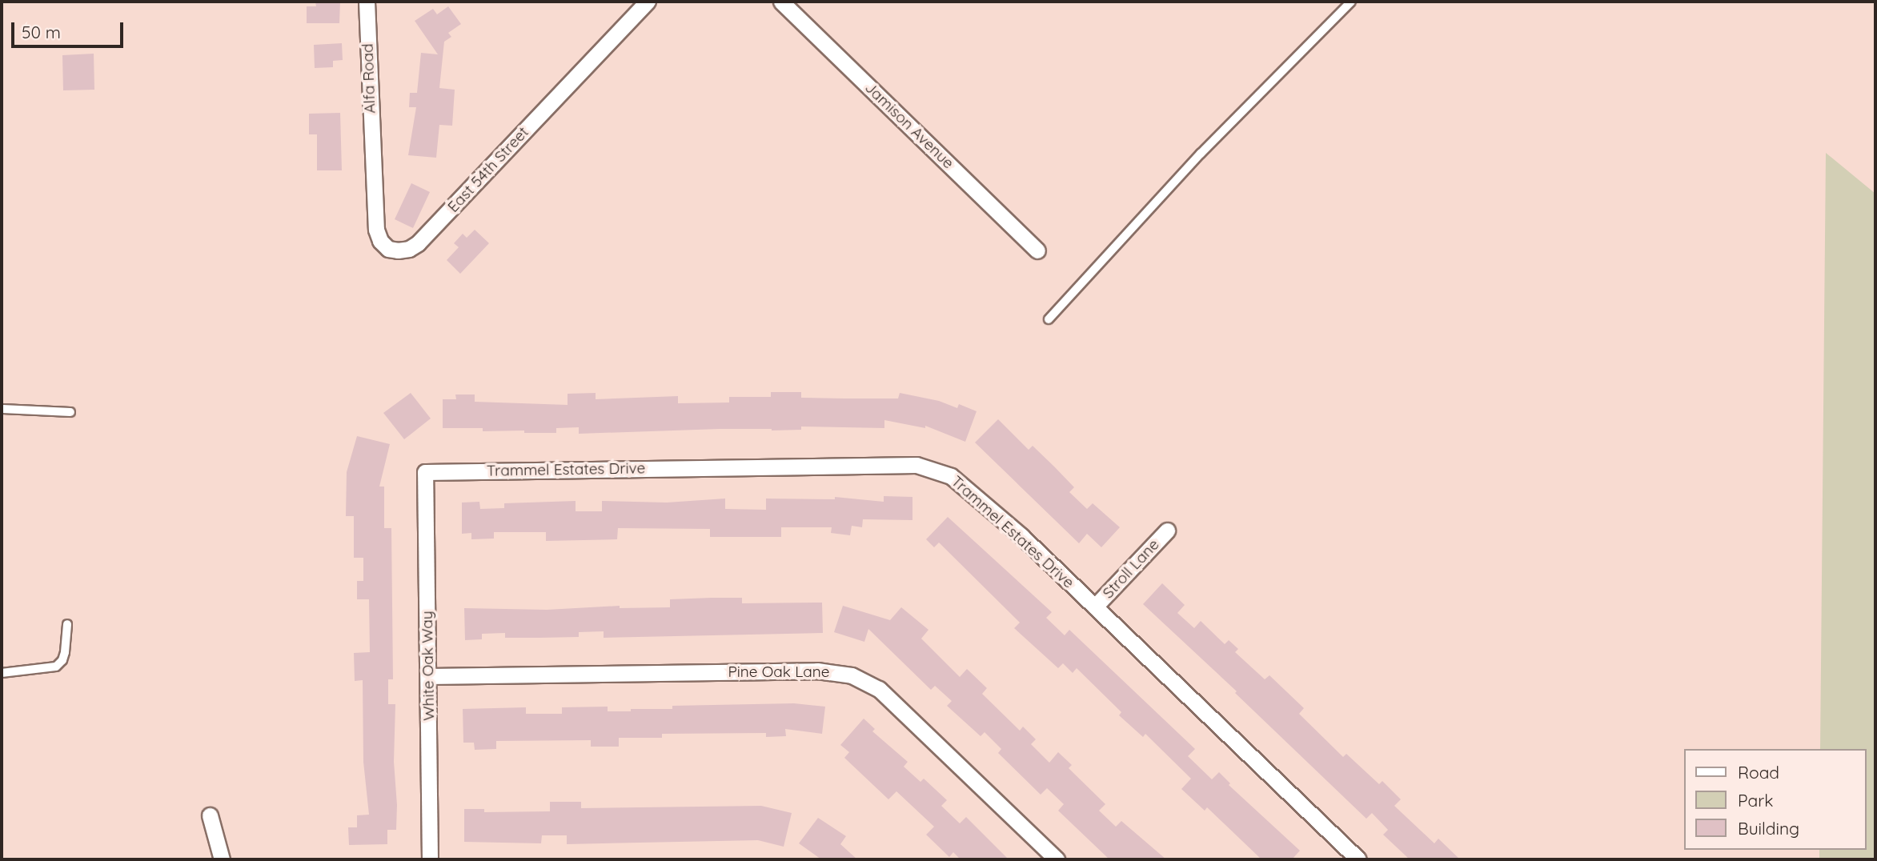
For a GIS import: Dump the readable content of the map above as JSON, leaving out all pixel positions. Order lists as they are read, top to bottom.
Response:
{
  "streets": {
    "street": [
      "Alfa Road",
      "Jamison Avenue",
      "East 54th Street",
      "Trammel Estates Drive",
      "Stroll Lane",
      "White Oak Way",
      "Pine Oak Lane"
    ]
  },
  "crossings": [
    ["Alfa Road", "East 54th Street"],
    ["Trammel Estates Drive", "Stroll Lane"],
    ["Trammel Estates Drive", "White Oak Way"],
    ["White Oak Way", "Pine Oak Lane"]
  ],
  "legend": ["Road", "Park", "Building"],
  "scale_bar": "50 m"
}
